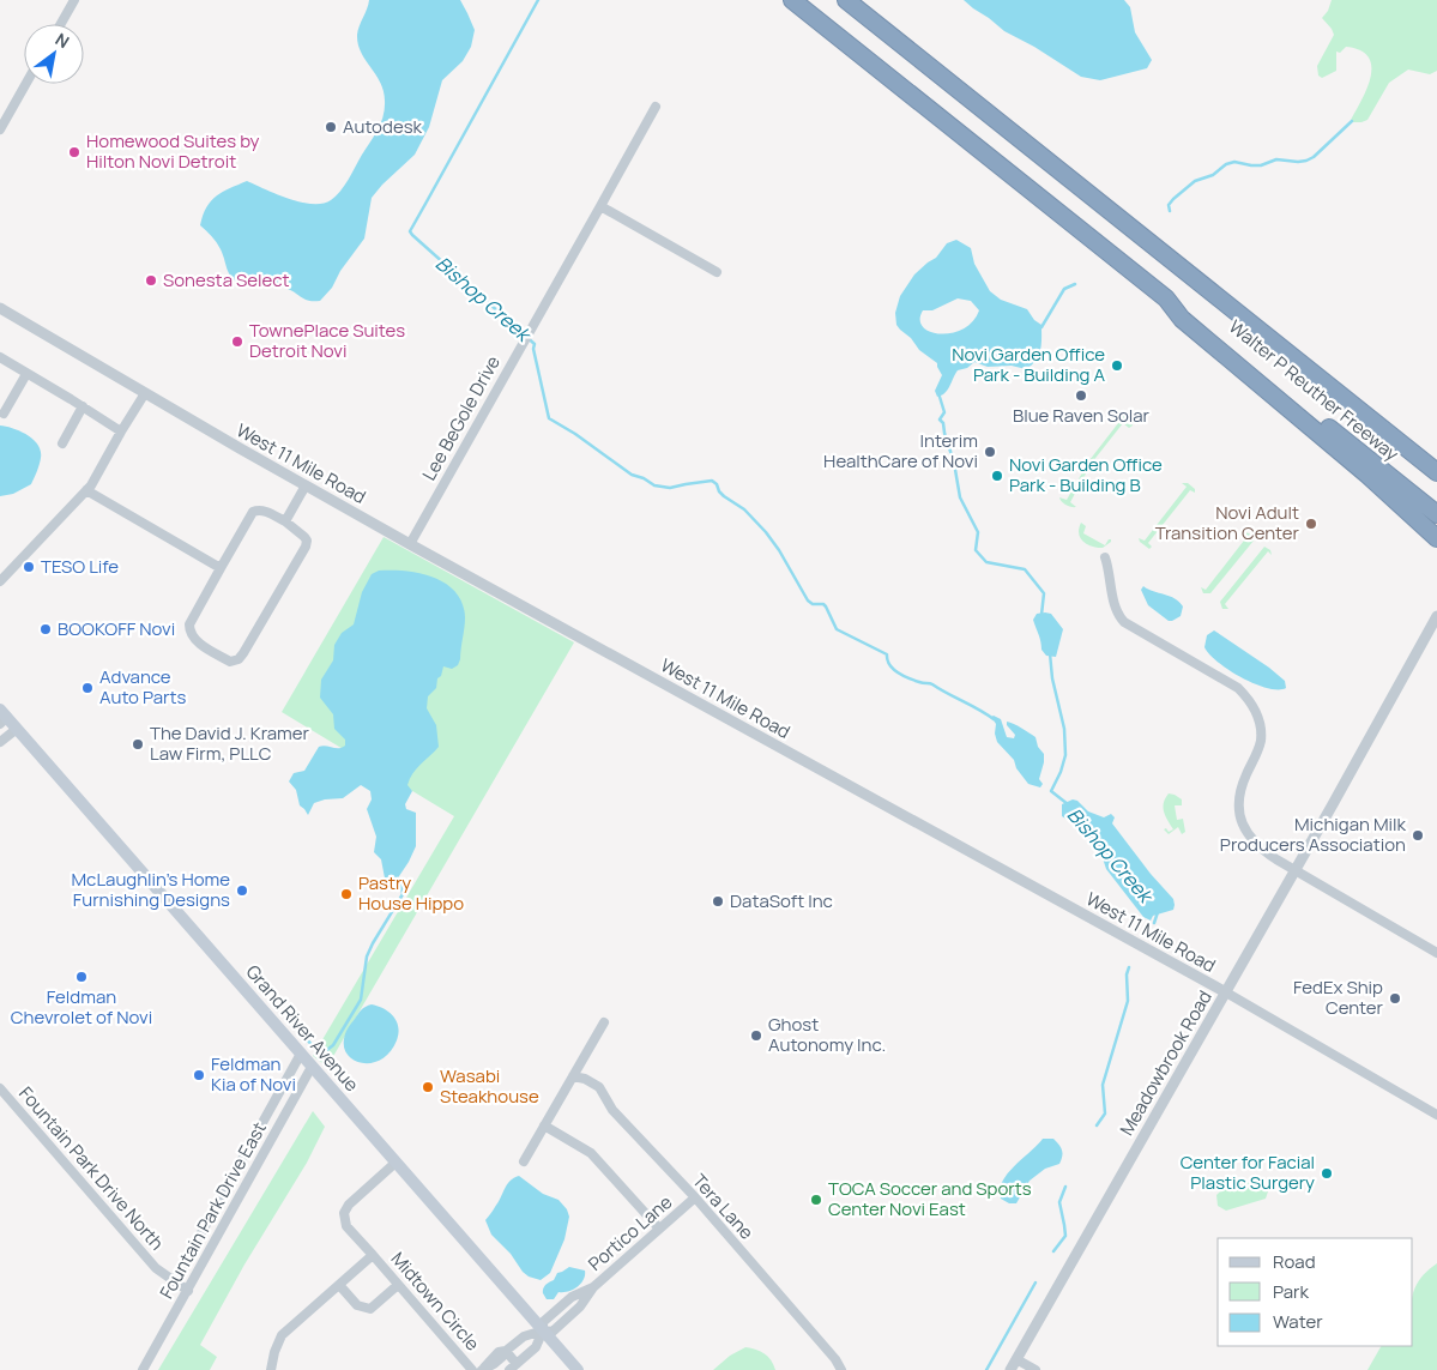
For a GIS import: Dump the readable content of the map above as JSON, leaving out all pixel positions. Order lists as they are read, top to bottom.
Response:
{
  "streets": {
    "highway": ["Walter P Reuther Freeway"],
    "main road": ["Grand River Avenue"],
    "street": [
      "Lee BeGole Drive",
      "West 11 Mile Road",
      "Meadowbrook Road",
      "Fountain Park Drive North",
      "Tera Lane",
      "Fountain Park Drive East",
      "Portico Lane",
      "Midtown Circle"
    ]
  },
  "crossings": [
    ["Lee BeGole Drive", "West 11 Mile Road"],
    ["West 11 Mile Road", "Meadowbrook Road"],
    ["Grand River Avenue", "Fountain Park Drive East"],
    ["Grand River Avenue", "Portico Lane"],
    ["Grand River Avenue", "Midtown Circle"],
    ["Fountain Park Drive North", "Fountain Park Drive East"],
    ["Tera Lane", "Portico Lane"]
  ],
  "water": ["Bishop Creek"],
  "places": [
    "Autodesk",
    "Homewood Suites by Hilton Novi Detroit",
    "Sonesta Select",
    "TownePlace Suites Detroit Novi",
    "Novi Garden Office Park - Building A",
    "Blue Raven Solar",
    "Interim HealthCare of Novi",
    "Novi Garden Office Park - Building B",
    "Novi Adult Transition Center",
    "TESO Life",
    "BOOKOFF Novi",
    "Advance Auto Parts",
    "The David J. Kramer Law Firm, PLLC",
    "Michigan Milk Producers Association",
    "McLaughlin's Home Furnishing Designs",
    "Pastry House Hippo",
    "DataSoft Inc",
    "Feldman Chevrolet of Novi",
    "FedEx Ship Center",
    "Ghost Autonomy Inc.",
    "Feldman Kia of Novi",
    "Wasabi Steakhouse",
    "Center for Facial Plastic Surgery",
    "TOCA Soccer and Sports Center Novi East"
  ],
  "legend": ["Road", "Park", "Water"],
  "north": "top right"
}
